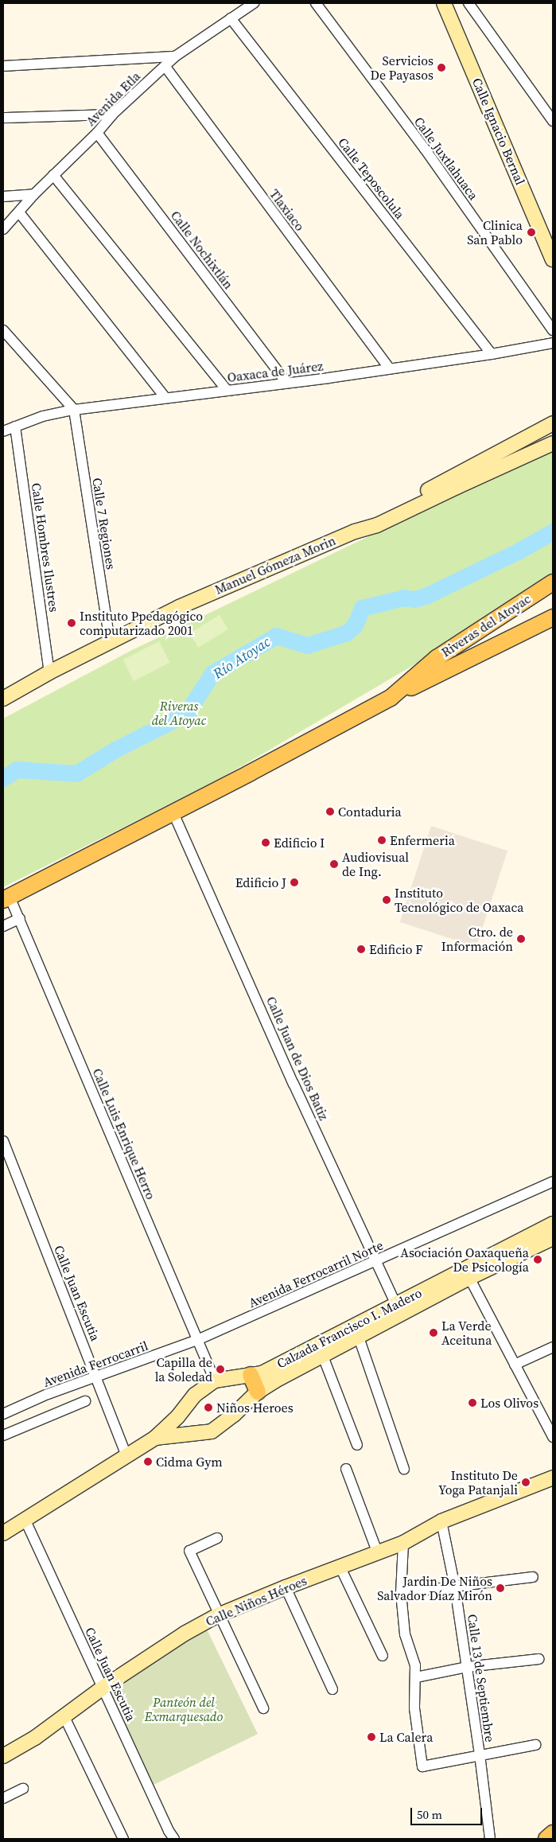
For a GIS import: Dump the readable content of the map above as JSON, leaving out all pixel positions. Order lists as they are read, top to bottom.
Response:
{
  "streets": {
    "main road": [
      "Calle Ignacio Bernal",
      "Manuel Gómeza Morin",
      "Riveras del Atoyac",
      "Calzada Francisco I. Madero",
      "Calle Niños Héroes"
    ],
    "street": [
      "Avenida Etla",
      "Calle Juxtlahuaca",
      "Calle Teposcolula",
      "Tlaxiaco",
      "Calle Nochixtlán",
      "Oaxaca de Juárez",
      "Calle 7 Regiones",
      "Calle Hombres Ilustres",
      "Calle Juan de Dios Batiz",
      "Calle Luis Enrique Herro",
      "Avenida Ferrocarril Norte",
      "Calle Juan Escutia",
      "Avenida Ferrocarril",
      "Calle 13 de Septiembre"
    ]
  },
  "crossings": [
    ["Avenida Etla", "Calle Teposcolula"],
    ["Avenida Etla", "Tlaxiaco"],
    ["Avenida Etla", "Calle Nochixtlán"],
    ["Calle Teposcolula", "Oaxaca de Juárez"],
    ["Tlaxiaco", "Oaxaca de Juárez"],
    ["Calle Nochixtlán", "Oaxaca de Juárez"],
    ["Oaxaca de Juárez", "Calle 7 Regiones"],
    ["Oaxaca de Juárez", "Calle Hombres Ilustres"],
    ["Calle 7 Regiones", "Manuel Gómeza Morin"],
    ["Calle Hombres Ilustres", "Manuel Gómeza Morin"],
    ["Riveras del Atoyac", "Calle Juan de Dios Batiz"],
    ["Riveras del Atoyac", "Calle Luis Enrique Herro"],
    ["Calle Juan de Dios Batiz", "Avenida Ferrocarril Norte"],
    ["Calle Juan de Dios Batiz", "Calzada Francisco I. Madero"],
    ["Calle Luis Enrique Herro", "Avenida Ferrocarril Norte"],
    ["Calle Luis Enrique Herro", "Calzada Francisco I. Madero"],
    ["Calle Luis Enrique Herro", "Avenida Ferrocarril"],
    ["Avenida Ferrocarril Norte", "Avenida Ferrocarril"],
    ["Calle Juan Escutia", "Calzada Francisco I. Madero"],
    ["Calle Juan Escutia", "Avenida Ferrocarril"],
    ["Calle Juan Escutia", "Calle Niños Héroes"],
    ["Calle Niños Héroes", "Calle 13 de Septiembre"]
  ],
  "water": ["Río Atoyac"],
  "parks": ["Riveras del Atoyac", "Panteón del Exmarquesado"],
  "places": [
    "Servicios De Payasos",
    "Clinica San Pablo",
    "Instituto Ppedagógico computarizado 2001",
    "Contaduria",
    "Enfermeria",
    "Edificio I",
    "Audiovisual de Ing.",
    "Edificio J",
    "Instituto Tecnológico de Oaxaca",
    "Ctro. de Información",
    "Edificio F",
    "Asociación Oaxaqueña De Psicología",
    "La Verde Aceituna",
    "Capilla de la Soledad",
    "Los Olivos",
    "Niños Heroes",
    "Cidma Gym",
    "Instituto De Yoga Patanjali",
    "Jardin De Niños Salvador Díaz Mirón",
    "La Calera"
  ],
  "scale_bar": "50 m"
}
